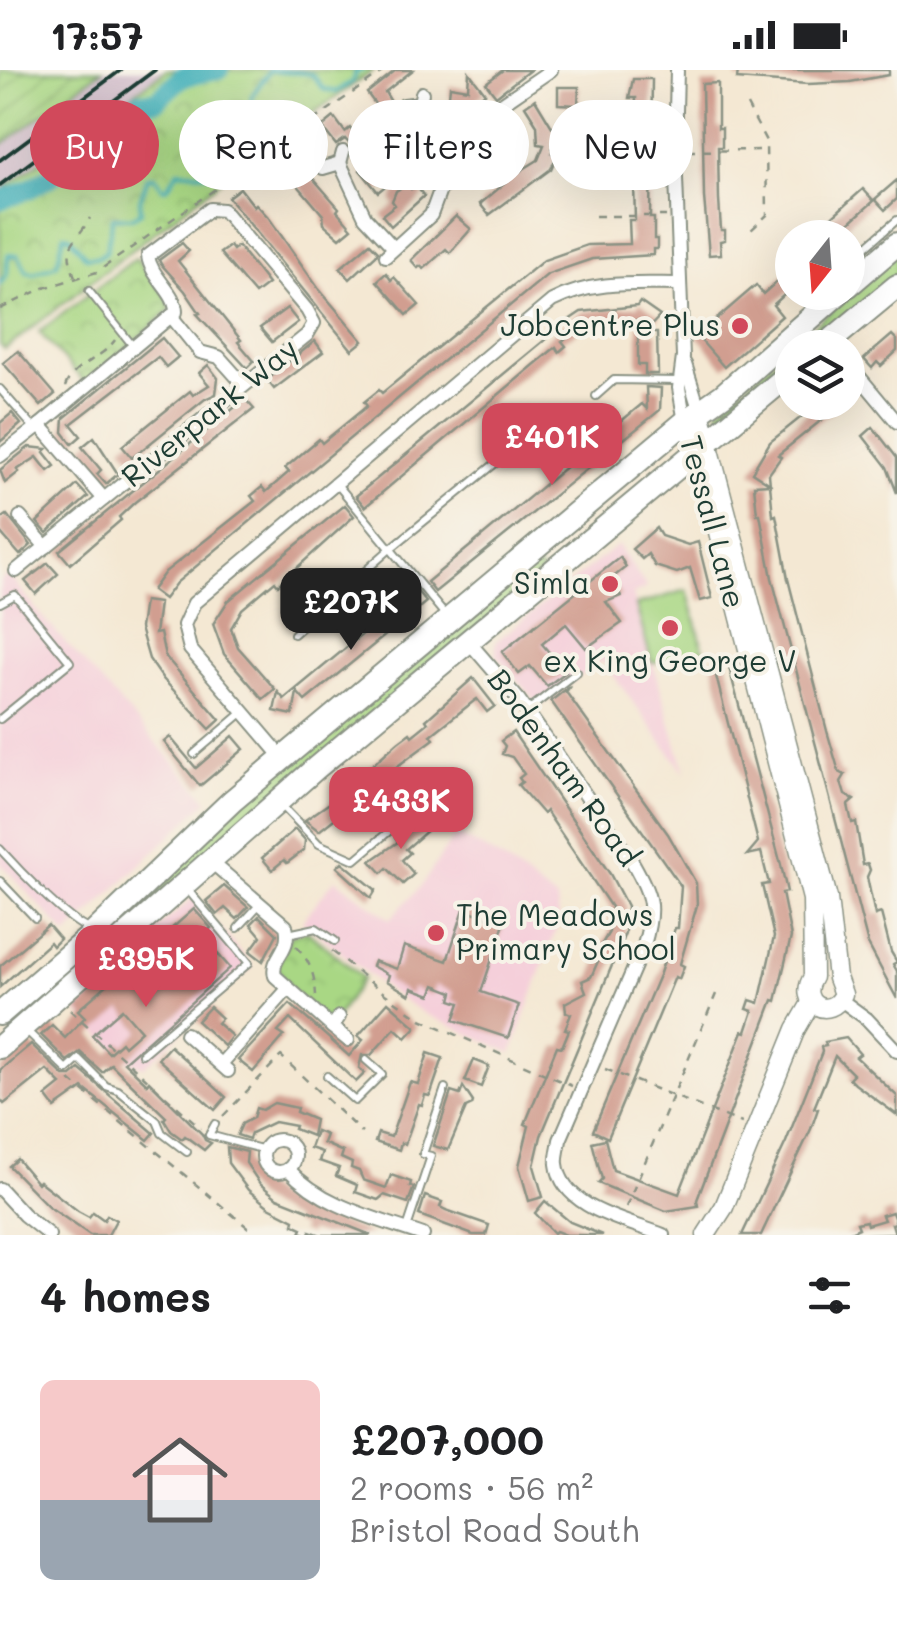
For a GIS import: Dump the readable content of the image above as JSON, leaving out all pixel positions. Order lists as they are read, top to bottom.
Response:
{
  "streets": {
    "street": ["Riverpark Way", "Tessall Lane", "Bodenham Road"]
  },
  "places": [
    "Jobcentre Plus",
    "Simla",
    "ex King George V",
    "The Meadows Primary School"
  ],
  "north": "bottom",
  "page": {
    "status": "17:57",
    "chip": [
      "Buy",
      "Rent",
      "Filters",
      "New"
    ],
    "price": [
      "£401K",
      "£207K",
      "£433K",
      "£395K"
    ],
    "heading": "4 homes",
    "list": [
      {
        "name": "£207,000",
        "note": "2 rooms · 56 m² · Bristol Road South"
      }
    ]
  }
}
